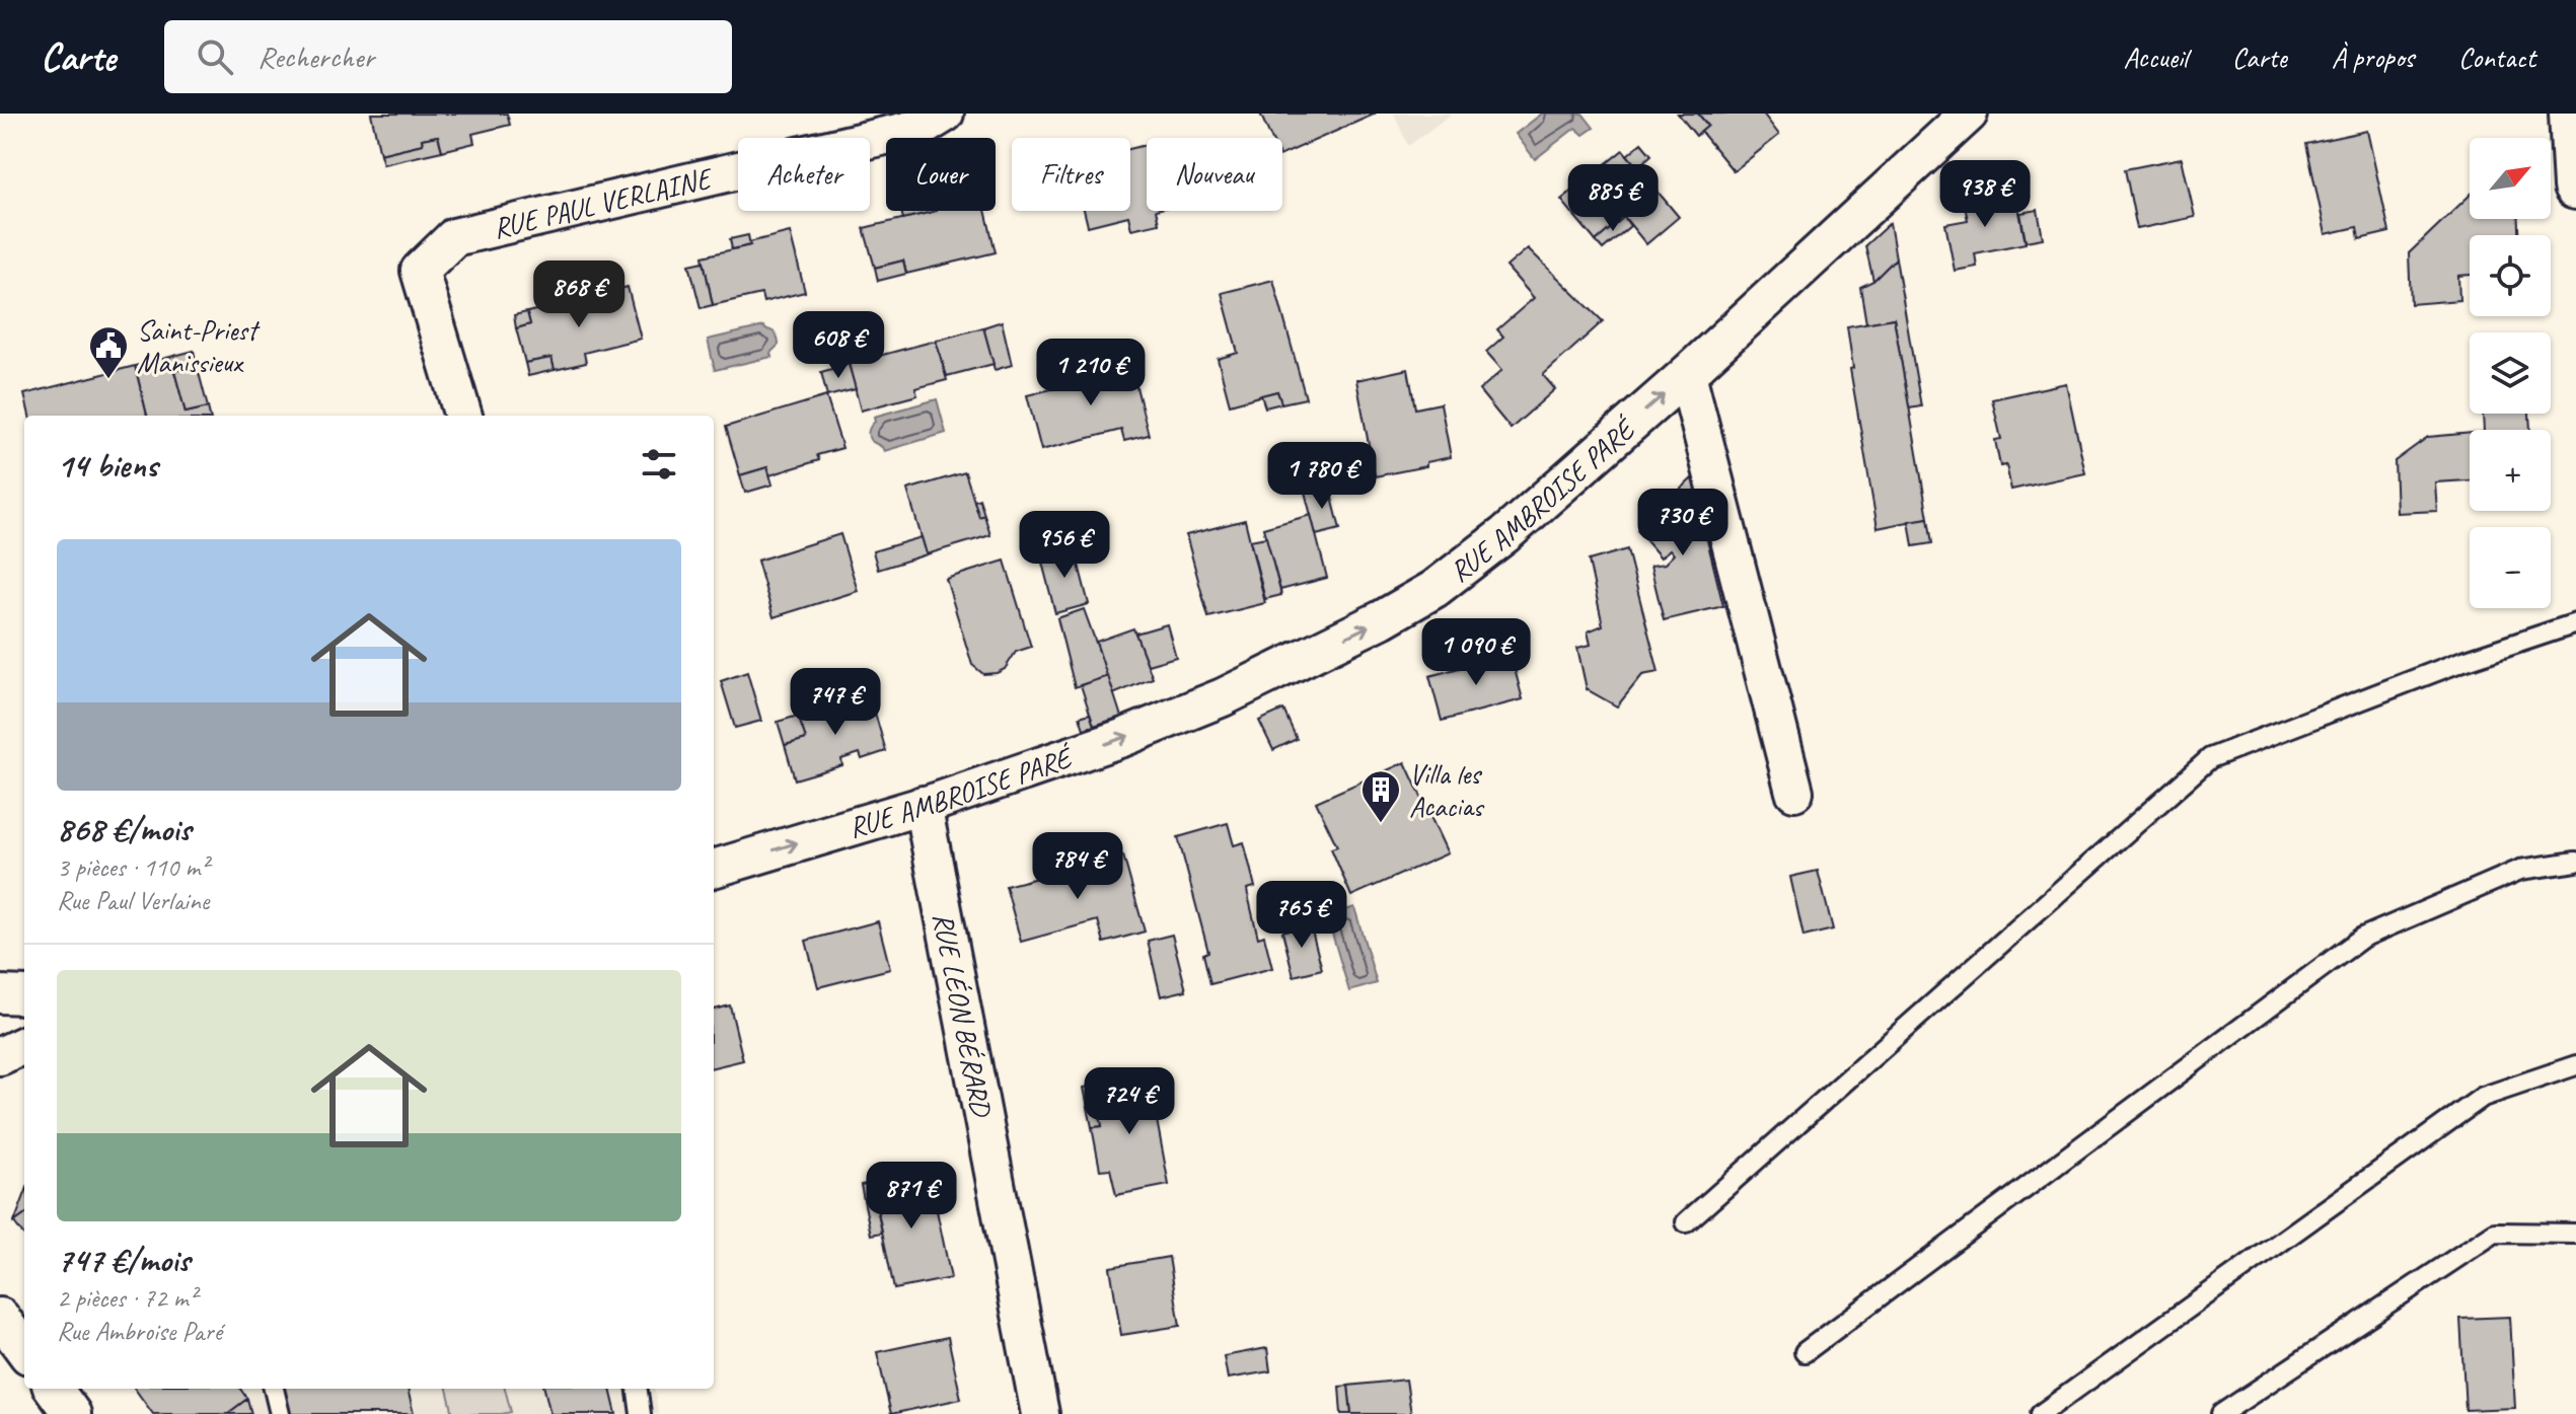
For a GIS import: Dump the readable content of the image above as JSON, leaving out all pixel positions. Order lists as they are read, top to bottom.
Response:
{
  "streets": {
    "street": ["RUE PAUL VERLAINE", "RUE AMBROISE PARÉ", "RUE LÉON BÉRARD"]
  },
  "crossings": [
    ["RUE AMBROISE PARÉ", "RUE LÉON BÉRARD"]
  ],
  "one_way": ["RUE AMBROISE PARÉ"],
  "places": {
    "public building": ["Saint-Priest Manissieux"],
    "building": ["Villa les Acacias"]
  },
  "north": "top right",
  "page": {
    "header": "Carte",
    "search": "Rechercher",
    "nav": [
      "Accueil",
      "Carte",
      "À propos",
      "Contact"
    ],
    "map_buttons": ["+", "−"],
    "chip": [
      "Acheter",
      "Louer",
      "Filtres",
      "Nouveau"
    ],
    "price": [
      "938 €",
      "885 €",
      "868 €",
      "608 €",
      "1 210 €",
      "1 780 €",
      "730 €",
      "956 €",
      "1 090 €",
      "747 €",
      "784 €",
      "765 €",
      "724 €",
      "871 €"
    ],
    "heading": "14 biens",
    "list": [
      {
        "name": "868 €/mois",
        "note": "3 pièces · 110 m² · Rue Paul Verlaine"
      },
      {
        "name": "747 €/mois",
        "note": "2 pièces · 72 m² · Rue Ambroise Paré"
      }
    ]
  }
}
